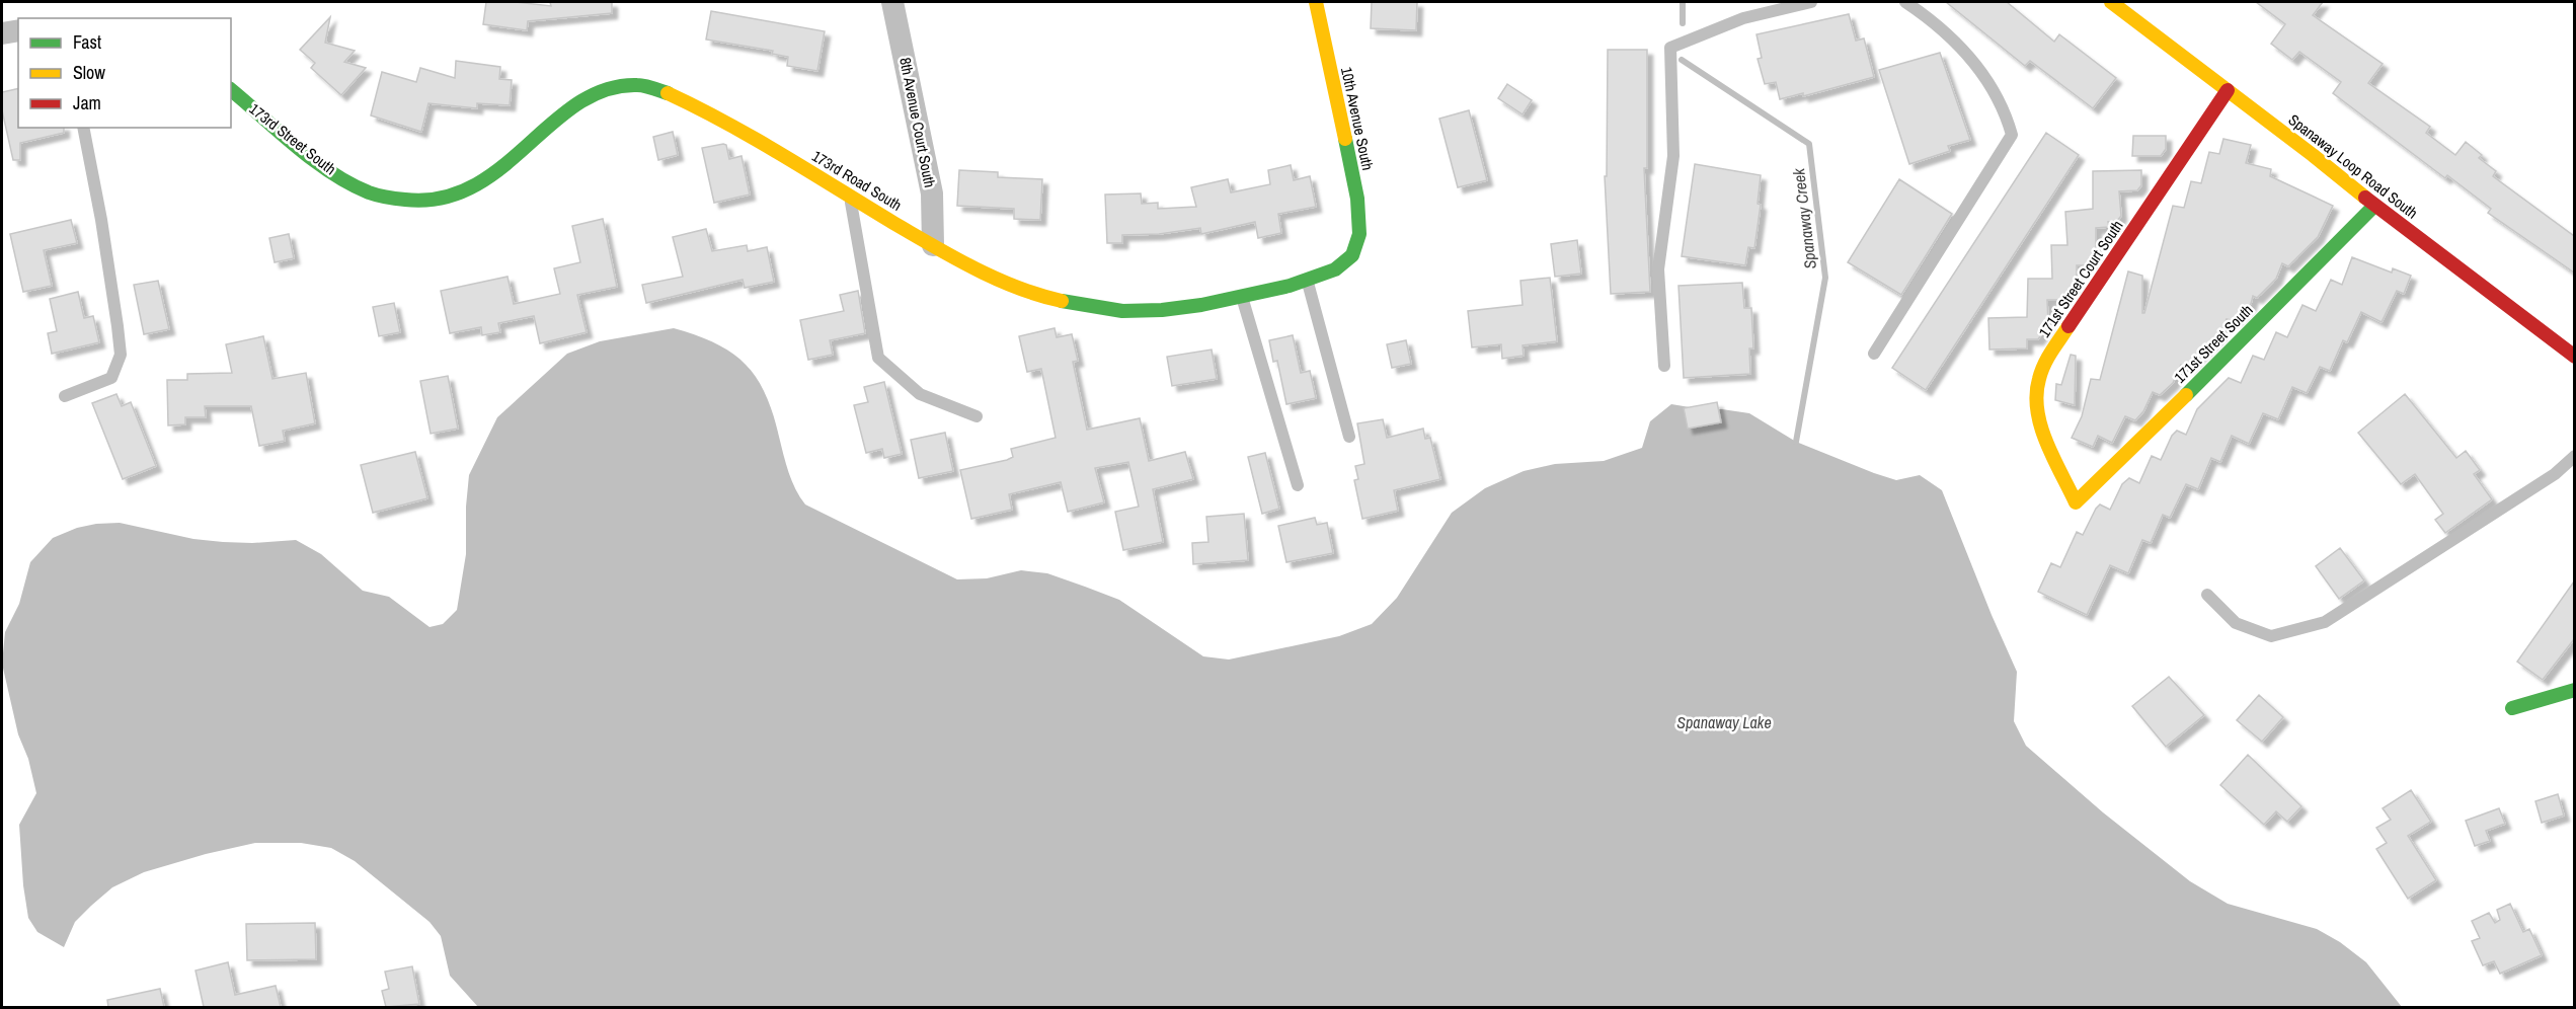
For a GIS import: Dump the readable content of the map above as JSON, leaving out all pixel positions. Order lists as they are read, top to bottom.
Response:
{
  "streets": {
    "street": [
      "10th Avenue South",
      "8th Avenue Court South",
      "173rd Street South",
      "Spanaway Loop Road South",
      "173rd Road South",
      "171st Street Court South",
      "171st Street South"
    ]
  },
  "crossings": [
    ["10th Avenue South", "173rd Road South"],
    ["8th Avenue Court South", "173rd Road South"],
    ["173rd Street South", "173rd Road South"],
    ["Spanaway Loop Road South", "171st Street Court South"],
    ["Spanaway Loop Road South", "171st Street South"],
    ["171st Street Court South", "171st Street South"]
  ],
  "water": ["Spanaway Creek", "Spanaway Lake"],
  "legend": ["Fast", "Slow", "Jam"]
}
